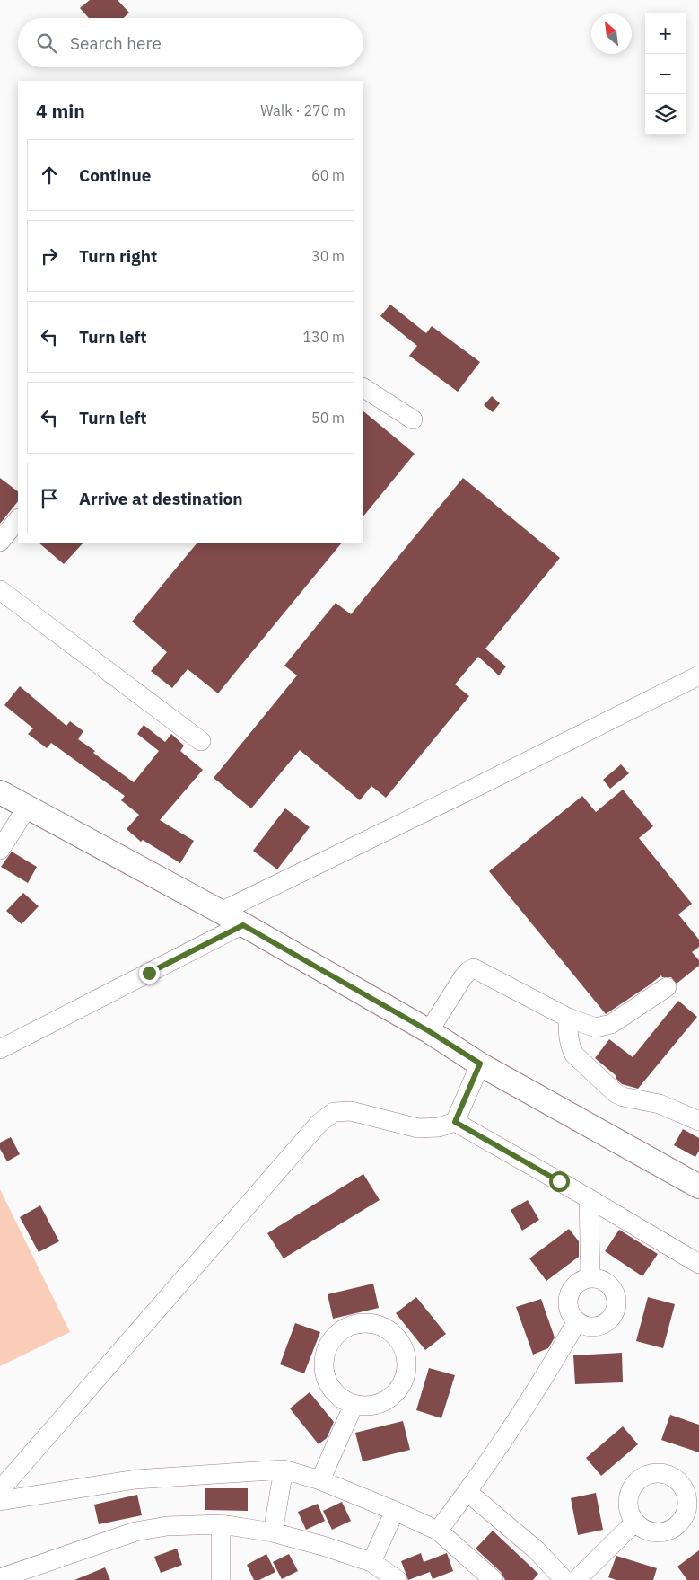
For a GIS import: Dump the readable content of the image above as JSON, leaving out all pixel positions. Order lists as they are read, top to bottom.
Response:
{
  "north": "top left",
  "page": {
    "map_buttons": ["+", "−"],
    "search": "Search here",
    "heading": ["4 min", "Walk · 270 m"],
    "list": [
      ["Continue", "60 m"],
      ["Turn right", "30 m"],
      ["Turn left", "130 m"],
      ["Turn left", "50 m"],
      "Arrive at destination"
    ]
  }
}
